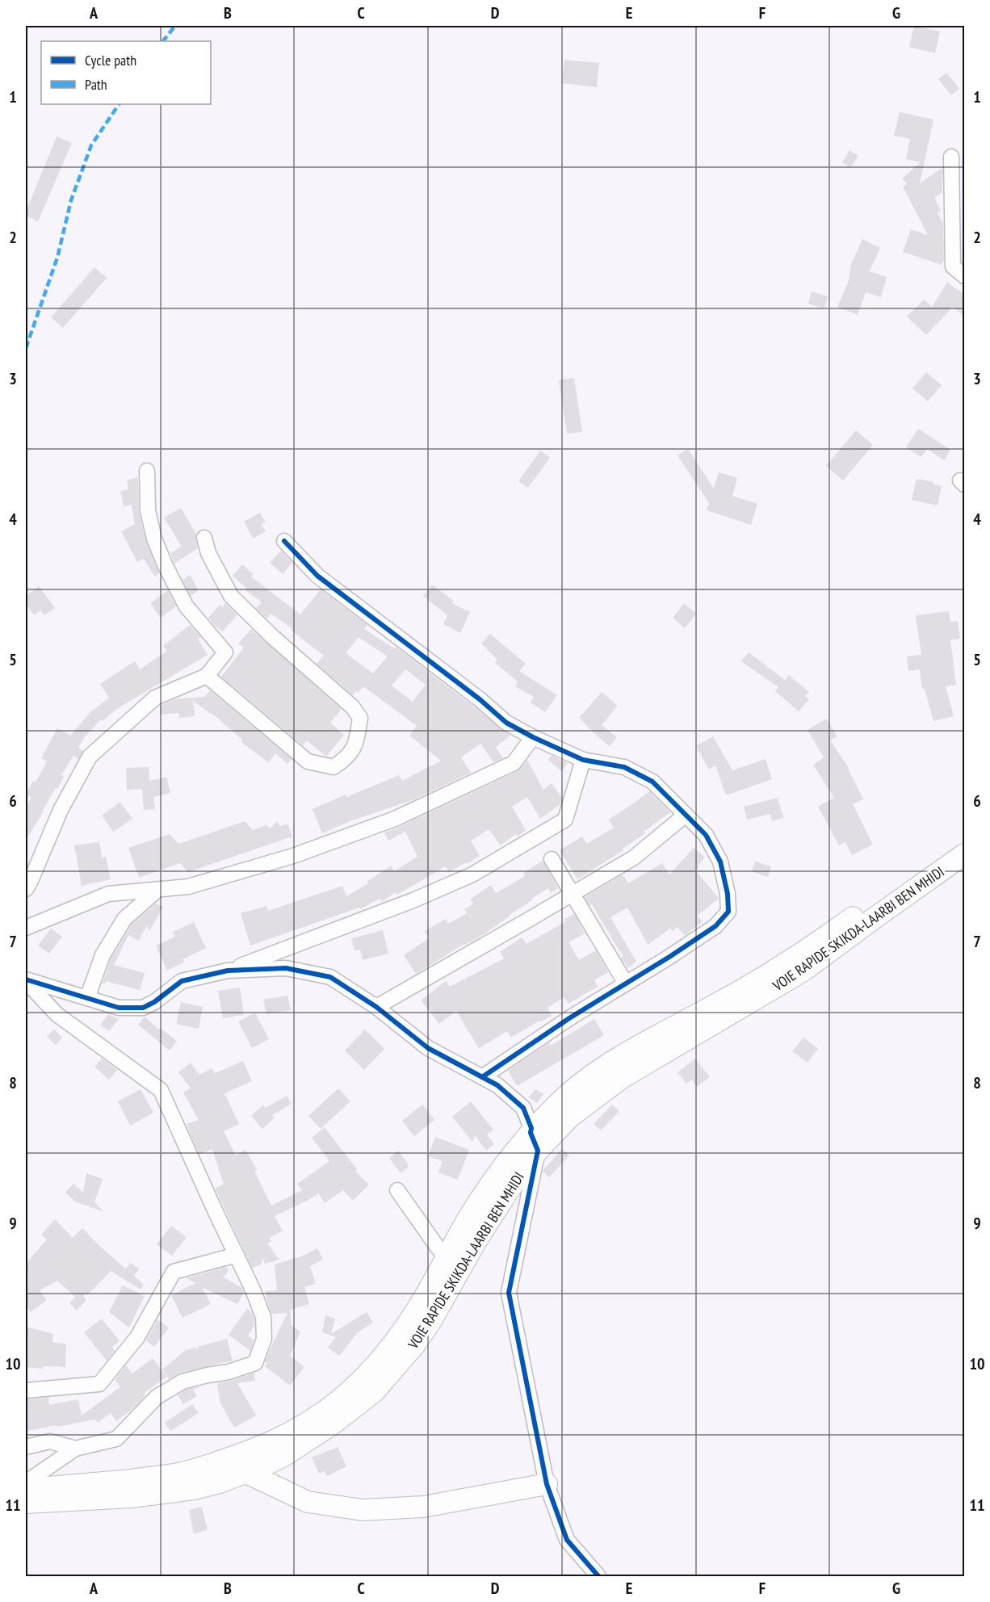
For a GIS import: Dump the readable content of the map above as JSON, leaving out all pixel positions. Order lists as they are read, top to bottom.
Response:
{
  "streets": {
    "highway": ["VOIE RAPIDE SKIKDA-LAARBI BEN MHIDI"]
  },
  "legend": ["Cycle path", "Path"],
  "grid": {
    "columns": [
      "A",
      "B",
      "C",
      "D",
      "E",
      "F",
      "G"
    ],
    "rows": [
      "1",
      "2",
      "3",
      "4",
      "5",
      "6",
      "7",
      "8",
      "9",
      "10",
      "11"
    ]
  }
}
